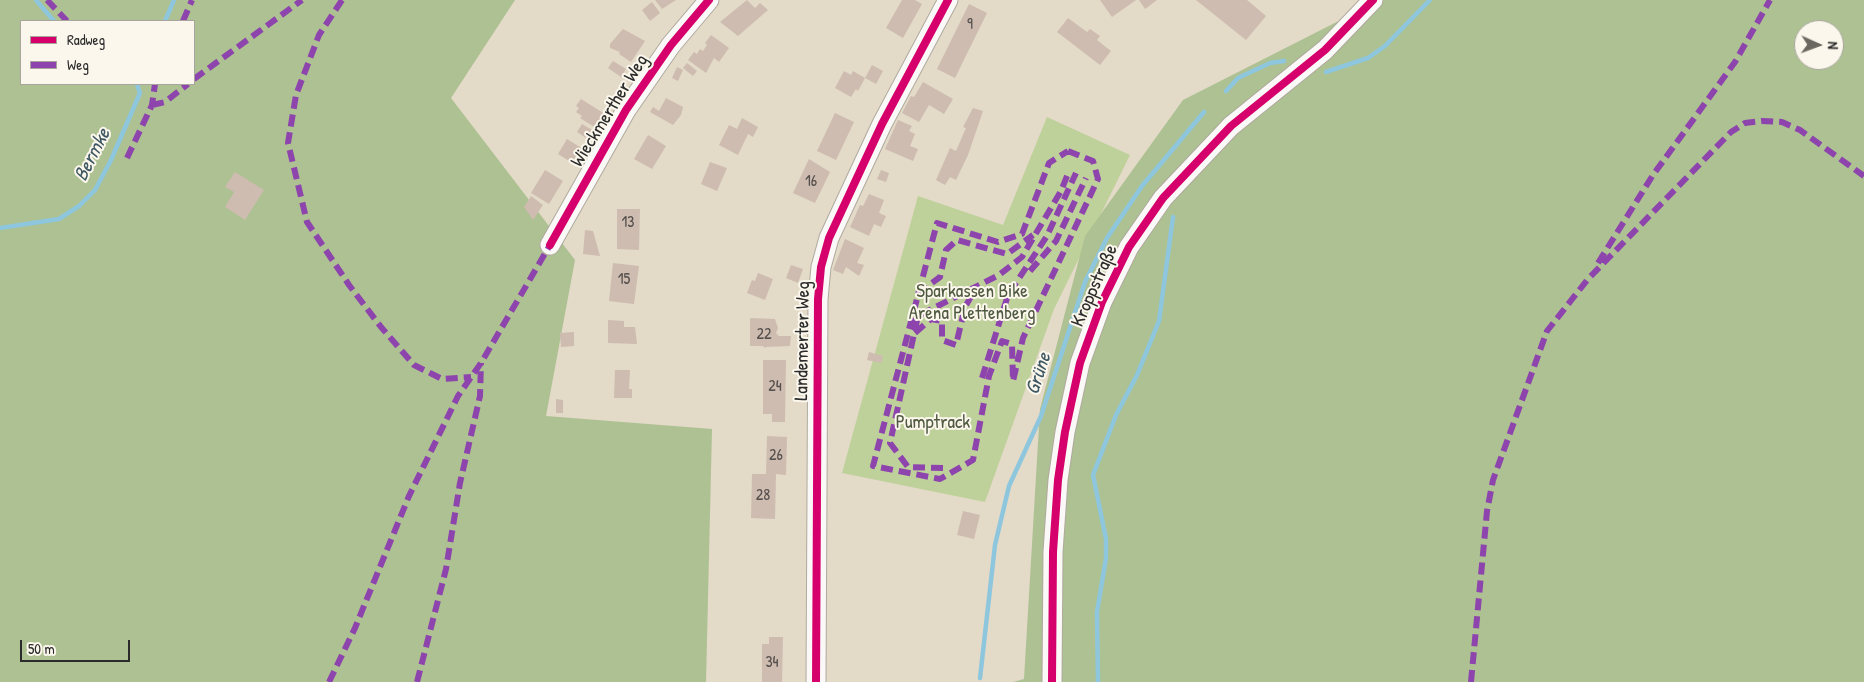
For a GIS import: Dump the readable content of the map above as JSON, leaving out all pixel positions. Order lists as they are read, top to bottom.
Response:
{
  "streets": {
    "street": ["Wieckmerther Weg", "Kroppstraße", "Landemerter Weg"]
  },
  "water": ["Bermke", "Grüne"],
  "parks": ["Sparkassen Bike Arena Plettenberg", "Pumptrack"],
  "house_numbers": [
    "9",
    "16",
    "13",
    "15",
    "22",
    "24",
    "26",
    "28",
    "34"
  ],
  "legend": ["Radweg", "Weg"],
  "scale_bar": "50 m",
  "north": "right"
}
